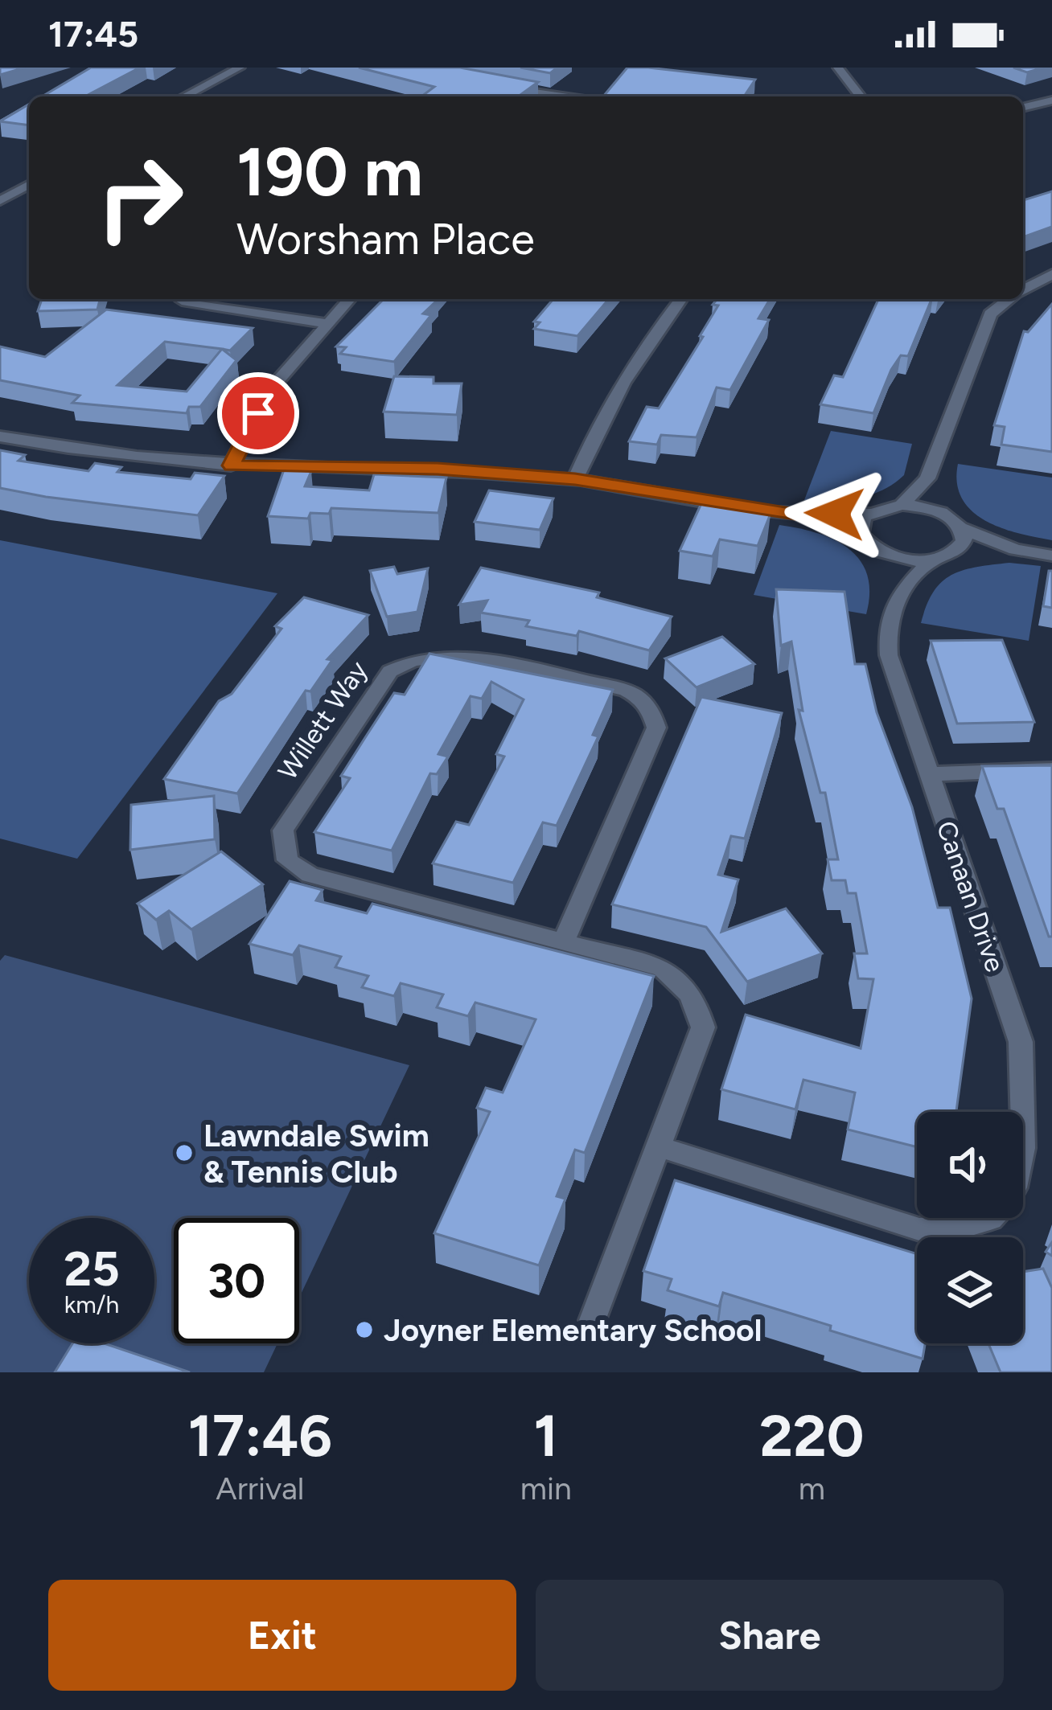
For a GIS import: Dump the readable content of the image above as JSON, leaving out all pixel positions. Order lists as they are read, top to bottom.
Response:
{
  "streets": {
    "street": ["Willett Way", "Canaan Drive"]
  },
  "crossings": [
    ["Willett Way", "Canaan Drive"]
  ],
  "places": ["Lawndale Swim & Tennis Club", "Joyner Elementary School"],
  "page": {
    "status": "17:45",
    "turn": ["190 m", "Worsham Place"],
    "speed": "25 km/h",
    "limit": "30",
    "eta": [
      "17:46",
      "Arrival",
      "1",
      "min",
      "220",
      "m"
    ],
    "buttons": ["Exit", "Share"]
  }
}
